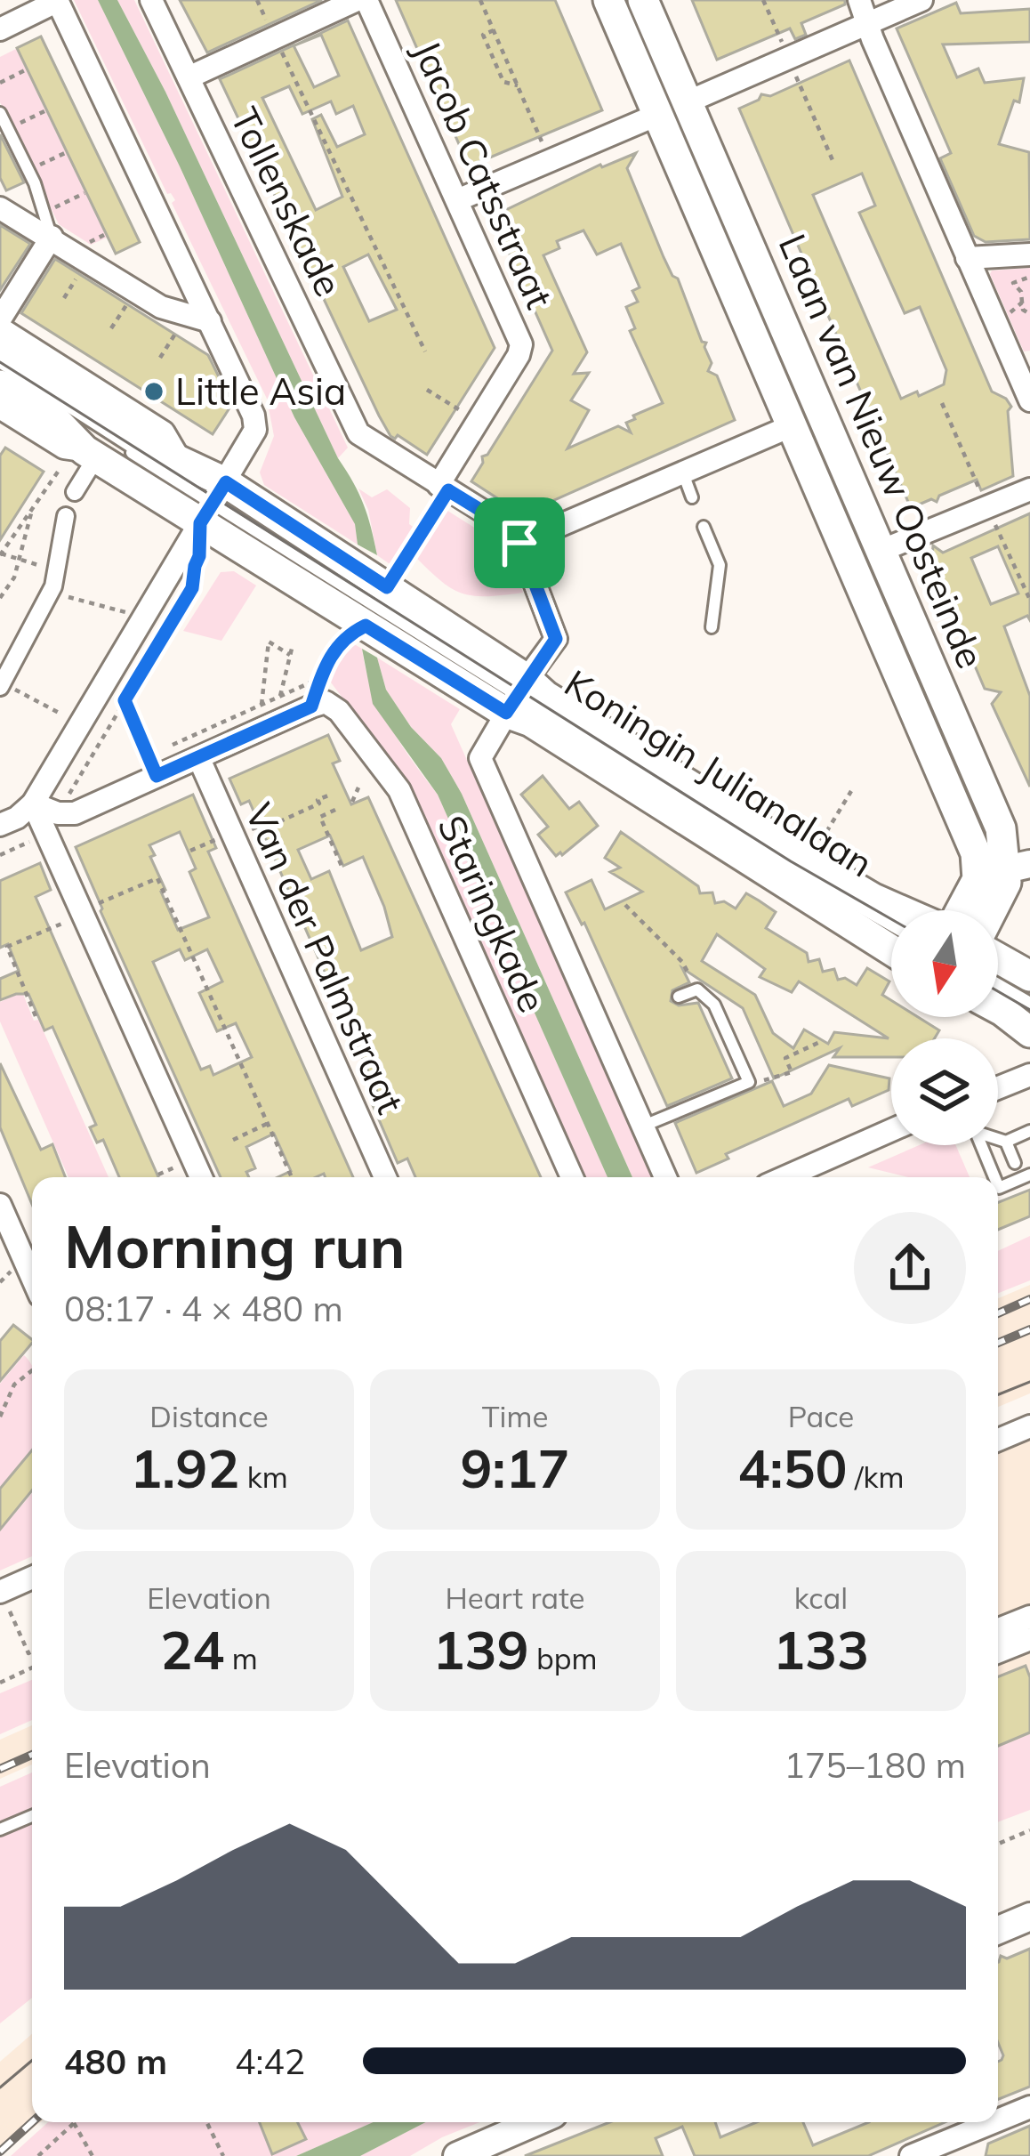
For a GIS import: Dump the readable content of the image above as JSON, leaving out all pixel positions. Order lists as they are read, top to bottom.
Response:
{
  "streets": {
    "main road": ["Laan van Nieuw Oosteinde", "Koningin Julianalaan"],
    "street": [
      "Jacob Catsstraat",
      "Tollenskade",
      "Staringkade",
      "Van der Palmstraat"
    ]
  },
  "crossings": [
    ["Jacob Catsstraat", "Tollenskade"]
  ],
  "places": ["Little Asia"],
  "north": "bottom",
  "page": {
    "heading": ["Morning run", "08:17 · 4 × 480 m"],
    "stats": [
      ["Distance", "1.92 km"],
      ["Time", "9:17"],
      ["Pace", "4:50 /km"],
      ["Elevation", "24 m"],
      ["Heart rate", "139 bpm"],
      ["kcal", "133"]
    ],
    "chart": ["Elevation", "175–180 m"],
    "list": [
      {
        "name": "480 m",
        "note": "4:42"
      }
    ]
  }
}
